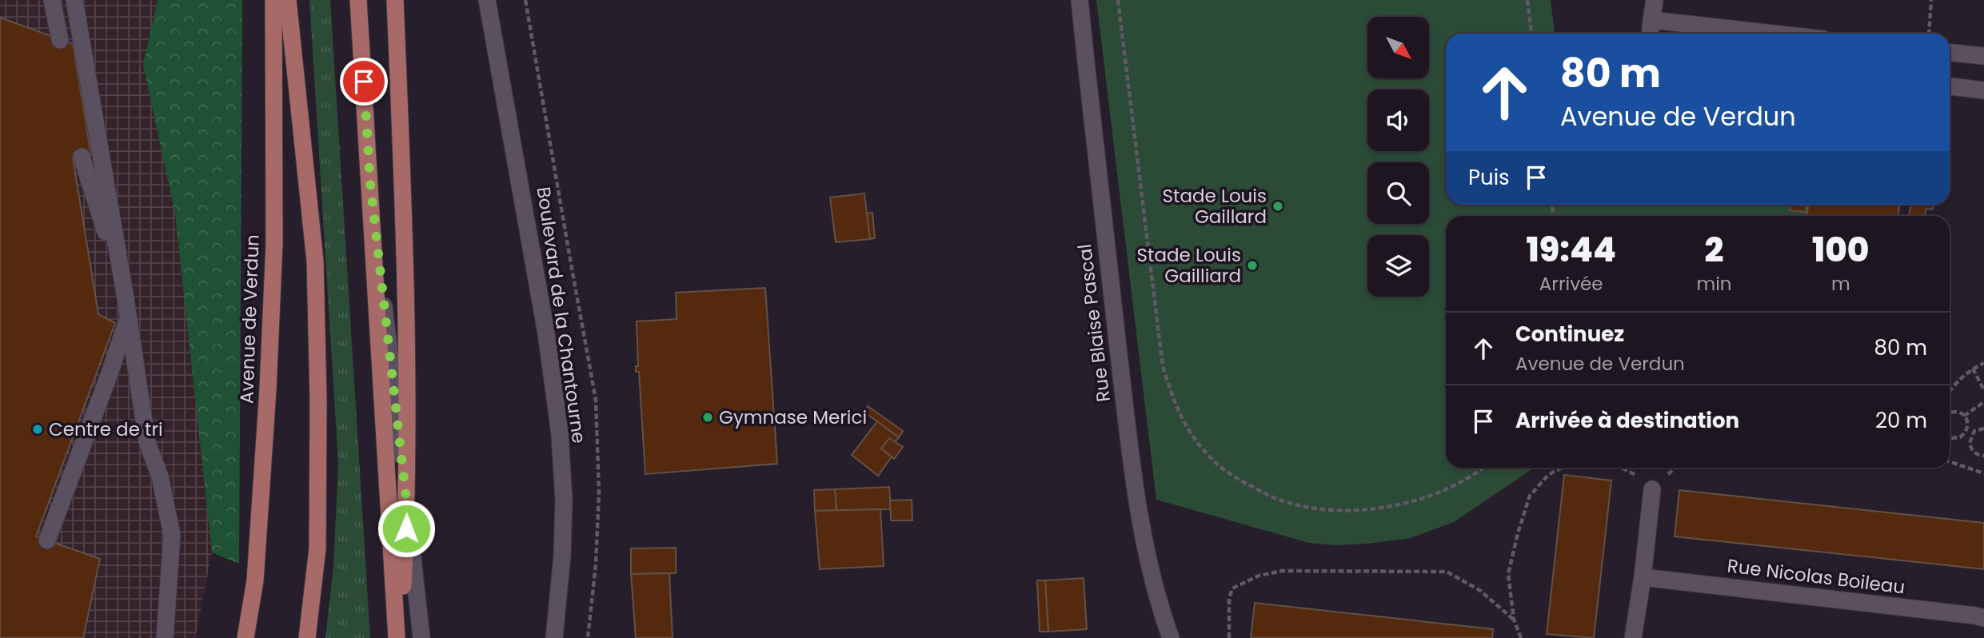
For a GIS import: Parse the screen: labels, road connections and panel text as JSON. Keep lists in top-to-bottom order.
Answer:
{
  "streets": {
    "main road": ["Avenue de Verdun"],
    "street": ["Boulevard de la Chantourne", "Rue Blaise Pascal", "Rue Nicolas Boileau"]
  },
  "places": [
    "Stade Louis Gaillard",
    "Stade Louis Gailliard",
    "Gymnase Merici",
    "Centre de tri"
  ],
  "north": "bottom right",
  "page": {
    "turn": ["80 m", "Avenue de Verdun"],
    "then": "Puis",
    "eta": [
      "19:44",
      "Arrivée",
      "2",
      "min",
      "100",
      "m"
    ],
    "list": [
      {
        "name": "Continuez",
        "note": "Avenue de Verdun",
        "value": "80 m"
      },
      {
        "name": "Arrivée à destination",
        "value": "20 m"
      }
    ]
  }
}
